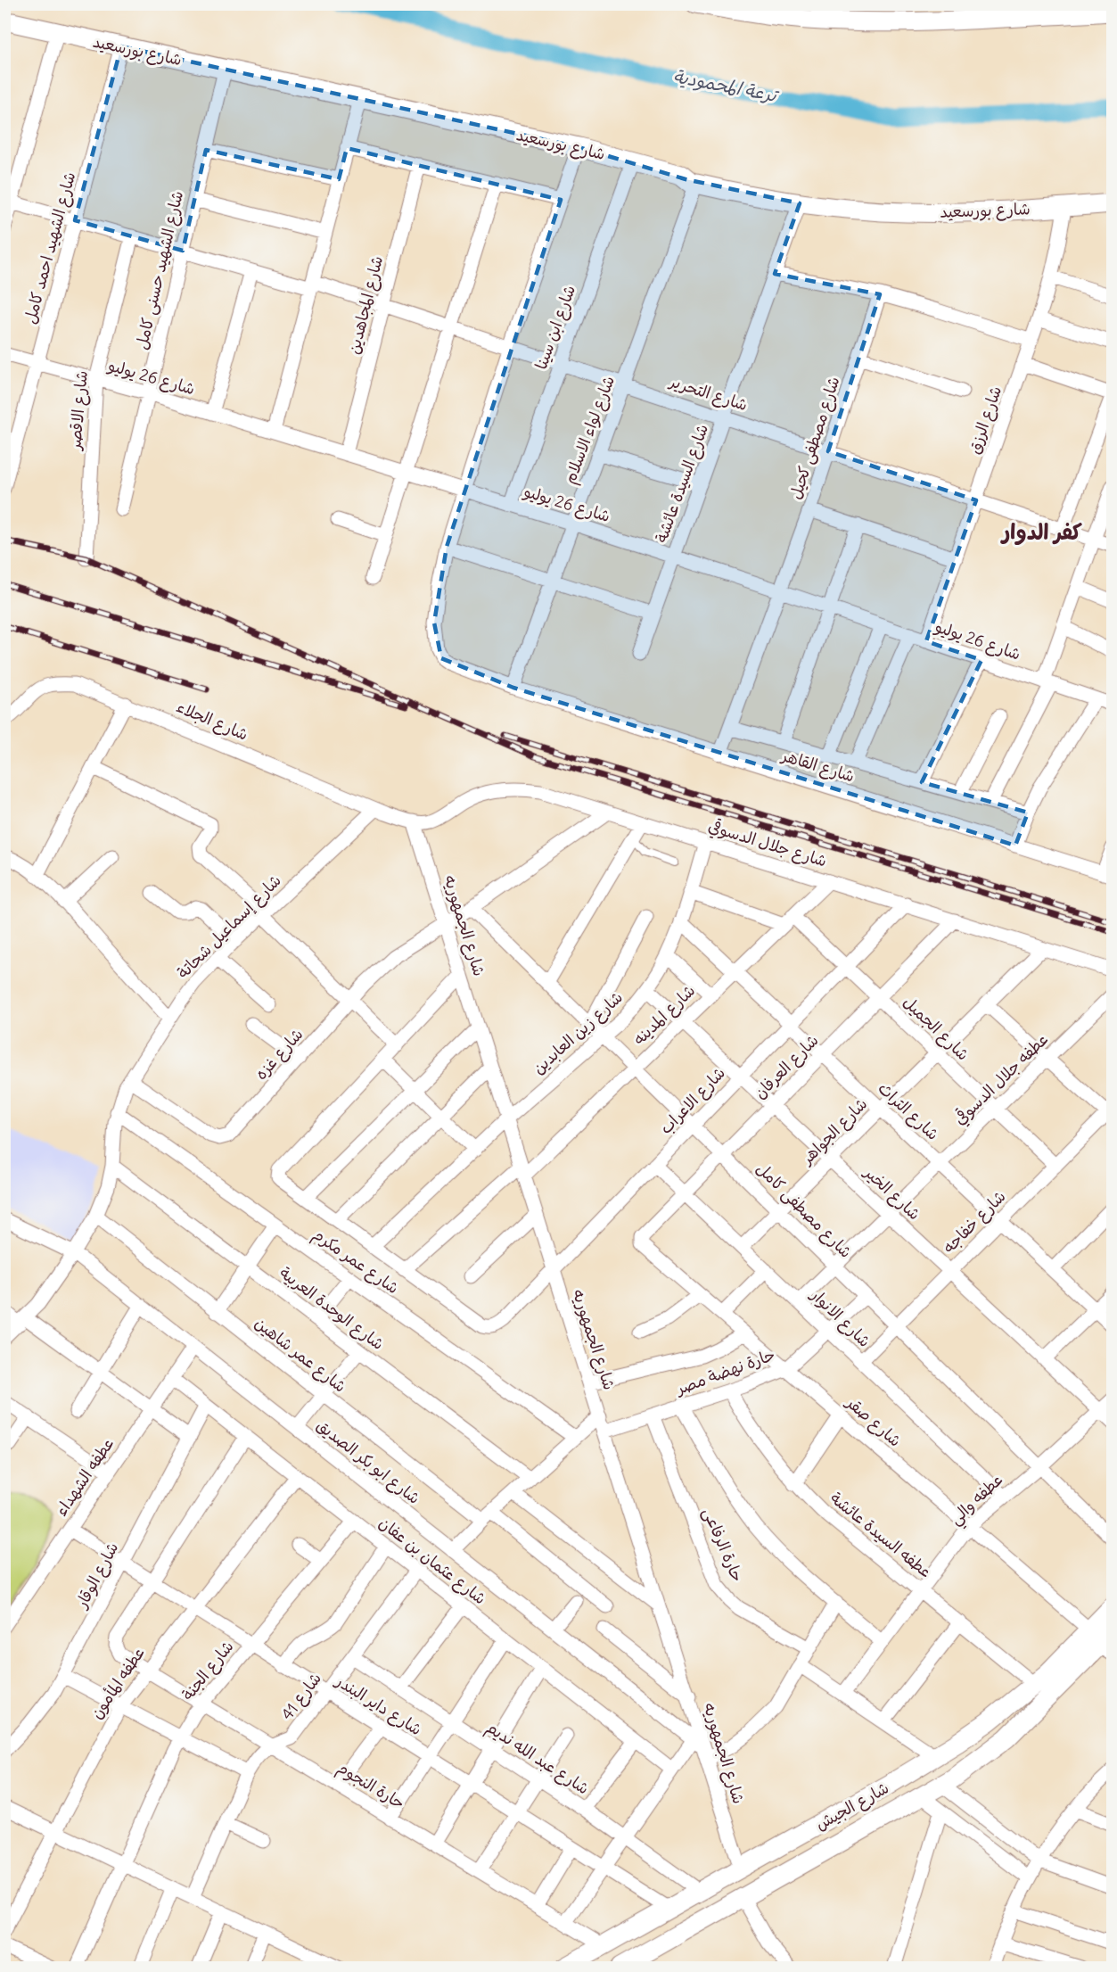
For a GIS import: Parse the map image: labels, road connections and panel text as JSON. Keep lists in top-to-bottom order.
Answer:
{
  "streets": {
    "main road": ["شارع بورسعيد", "شارع الجيش"],
    "street": [
      "شارع الشهيد احمد كامل",
      "شارع الشهيد حسنى كامل",
      "شارع المجاهدين",
      "شارع ابن سينا",
      "شارع 26 يوليو",
      "شارع التحرير",
      "شارع الاقصر",
      "شارع الرزق",
      "شارع لواء الاسلام",
      "شارع مصطفى كحيل",
      "شارع السيدة عائشة",
      "شارع الجلاء",
      "شارع القاهر",
      "شارع جلال الدسوقي",
      "شارع الجمهوريه",
      "شارع إسماعيل شحاتة",
      "شارع المدينه",
      "شارع الجميل",
      "شارع زين العابدين",
      "شارع غزه",
      "شارع العرفان",
      "عطفه جلال الدسوقي",
      "شارع الاعراب",
      "شارع التراث",
      "شارع الجواهر",
      "شارع الخير",
      "شارع مصطفى كامل",
      "شارع خفاجه",
      "شارع عمر مكرم",
      "شارع الوحدة العربية",
      "شارع الانوار",
      "شارع عمر شاهين",
      "حارة نهضة مصر",
      "شارع صقر",
      "شارع ابو بكر الصديق",
      "عطفه الشهداء",
      "عطفه والي",
      "عطفه السيدة عائشة",
      "حارة الرفاعى",
      "شارع عثمان بن عفان",
      "شارع الوقار",
      "شارع الجنة",
      "عطفه المأمون",
      "شارع 41",
      "شارع داير البندر",
      "شارع عبد الله نديم",
      "حارة النجوم"
    ]
  },
  "crossings": [
    ["شارع بورسعيد", "شارع الشهيد احمد كامل"],
    ["شارع بورسعيد", "شارع الشهيد حسنى كامل"],
    ["شارع بورسعيد", "شارع ابن سينا"],
    ["شارع بورسعيد", "شارع الرزق"],
    ["شارع بورسعيد", "شارع لواء الاسلام"],
    ["شارع بورسعيد", "شارع السيدة عائشة"],
    ["شارع بورسعيد", "شارع القاهر"],
    ["شارع الشهيد احمد كامل", "شارع 26 يوليو"],
    ["شارع الشهيد احمد كامل", "شارع التحرير"],
    ["شارع الشهيد حسنى كامل", "شارع 26 يوليو"],
    ["شارع الشهيد حسنى كامل", "شارع التحرير"],
    ["شارع المجاهدين", "شارع 26 يوليو"],
    ["شارع المجاهدين", "شارع التحرير"],
    ["شارع ابن سينا", "شارع 26 يوليو"],
    ["شارع ابن سينا", "شارع التحرير"],
    ["شارع 26 يوليو", "شارع الاقصر"],
    ["شارع 26 يوليو", "شارع الرزق"],
    ["شارع 26 يوليو", "شارع لواء الاسلام"],
    ["شارع 26 يوليو", "شارع مصطفى كحيل"],
    ["شارع 26 يوليو", "شارع السيدة عائشة"],
    ["شارع 26 يوليو", "شارع القاهر"],
    ["شارع التحرير", "شارع الاقصر"],
    ["شارع التحرير", "شارع الرزق"],
    ["شارع التحرير", "شارع لواء الاسلام"],
    ["شارع التحرير", "شارع مصطفى كحيل"],
    ["شارع التحرير", "شارع السيدة عائشة"],
    ["شارع التحرير", "شارع القاهر"],
    ["شارع لواء الاسلام", "شارع القاهر"],
    ["شارع مصطفى كحيل", "شارع القاهر"],
    ["شارع الجلاء", "شارع جلال الدسوقي"],
    ["شارع الجلاء", "شارع الجمهوريه"],
    ["شارع الجلاء", "شارع إسماعيل شحاتة"],
    ["شارع جلال الدسوقي", "شارع الجمهوريه"],
    ["شارع جلال الدسوقي", "شارع المدينه"],
    ["شارع جلال الدسوقي", "شارع زين العابدين"],
    ["شارع جلال الدسوقي", "شارع غزه"],
    ["شارع جلال الدسوقي", "شارع العرفان"],
    ["شارع جلال الدسوقي", "شارع الاعراب"],
    ["شارع جلال الدسوقي", "شارع الجواهر"],
    ["شارع الجمهوريه", "شارع المدينه"],
    ["شارع الجمهوريه", "شارع زين العابدين"],
    ["شارع الجمهوريه", "شارع غزه"],
    ["شارع الجمهوريه", "شارع الاعراب"],
    ["شارع الجمهوريه", "حارة نهضة مصر"],
    ["شارع الجمهوريه", "شارع ابو بكر الصديق"],
    ["شارع الجمهوريه", "شارع الجيش"],
    ["شارع إسماعيل شحاتة", "شارع غزه"],
    ["شارع إسماعيل شحاتة", "شارع عمر مكرم"],
    ["شارع إسماعيل شحاتة", "شارع الوحدة العربية"],
    ["شارع إسماعيل شحاتة", "شارع عمر شاهين"],
    ["شارع إسماعيل شحاتة", "شارع ابو بكر الصديق"],
    ["شارع المدينه", "شارع الجميل"],
    ["شارع المدينه", "شارع الاعراب"],
    ["شارع المدينه", "شارع التراث"],
    ["شارع المدينه", "شارع الخير"],
    ["شارع المدينه", "شارع مصطفى كامل"],
    ["شارع الجميل", "شارع زين العابدين"],
    ["شارع الجميل", "شارع العرفان"],
    ["شارع الجميل", "عطفه جلال الدسوقي"],
    ["شارع الجميل", "شارع الاعراب"],
    ["شارع الجميل", "شارع الجواهر"],
    ["شارع الجميل", "شارع خفاجه"],
    ["شارع زين العابدين", "شارع التراث"],
    ["شارع زين العابدين", "شارع الخير"],
    ["شارع زين العابدين", "شارع مصطفى كامل"],
    ["شارع غزه", "شارع مصطفى كامل"],
    ["شارع العرفان", "شارع التراث"],
    ["شارع العرفان", "شارع الخير"],
    ["شارع العرفان", "شارع مصطفى كامل"],
    ["شارع العرفان", "شارع الانوار"],
    ["شارع العرفان", "شارع صقر"],
    ["عطفه جلال الدسوقي", "شارع التراث"],
    ["عطفه جلال الدسوقي", "شارع الخير"],
    ["عطفه جلال الدسوقي", "شارع مصطفى كامل"],
    ["عطفه جلال الدسوقي", "شارع الانوار"],
    ["شارع الاعراب", "شارع التراث"],
    ["شارع الاعراب", "شارع الخير"],
    ["شارع الاعراب", "شارع مصطفى كامل"],
    ["شارع الاعراب", "شارع الانوار"],
    ["شارع التراث", "شارع الجواهر"],
    ["شارع التراث", "شارع خفاجه"],
    ["شارع الجواهر", "شارع الخير"],
    ["شارع الجواهر", "شارع مصطفى كامل"],
    ["شارع الجواهر", "شارع الانوار"],
    ["شارع الخير", "شارع خفاجه"],
    ["شارع الخير", "عطفه والي"],
    ["شارع مصطفى كامل", "شارع خفاجه"],
    ["شارع مصطفى كامل", "حارة نهضة مصر"],
    ["شارع مصطفى كامل", "عطفه والي"],
    ["شارع خفاجه", "شارع الانوار"],
    ["شارع الانوار", "حارة نهضة مصر"],
    ["شارع الانوار", "عطفه والي"],
    ["حارة نهضة مصر", "شارع صقر"],
    ["حارة نهضة مصر", "عطفه السيدة عائشة"],
    ["حارة نهضة مصر", "حارة الرفاعى"],
    ["شارع صقر", "عطفه والي"],
    ["شارع صقر", "شارع الجيش"],
    ["شارع ابو بكر الصديق", "عطفه الشهداء"],
    ["عطفه الشهداء", "شارع عثمان بن عفان"],
    ["عطفه الشهداء", "شارع داير البندر"],
    ["عطفه والي", "عطفه السيدة عائشة"],
    ["عطفه السيدة عائشة", "شارع الجيش"],
    ["شارع عثمان بن عفان", "شارع الوقار"],
    ["شارع عثمان بن عفان", "شارع الجنة"],
    ["شارع عثمان بن عفان", "عطفه المأمون"],
    ["شارع عثمان بن عفان", "شارع 41"],
    ["شارع الوقار", "شارع داير البندر"],
    ["شارع الجنة", "شارع داير البندر"],
    ["شارع الجنة", "حارة النجوم"],
    ["عطفه المأمون", "شارع داير البندر"],
    ["عطفه المأمون", "حارة النجوم"],
    ["شارع 41", "شارع داير البندر"],
    ["شارع 41", "شارع عبد الله نديم"],
    ["شارع 41", "حارة النجوم"],
    ["شارع داير البندر", "حارة النجوم"],
    ["شارع داير البندر", "شارع الجيش"],
    ["شارع عبد الله نديم", "شارع الجيش"],
    ["حارة النجوم", "شارع الجيش"]
  ],
  "districts": ["كفر الدوار"],
  "water": ["ترعة المحمودية"]
}
